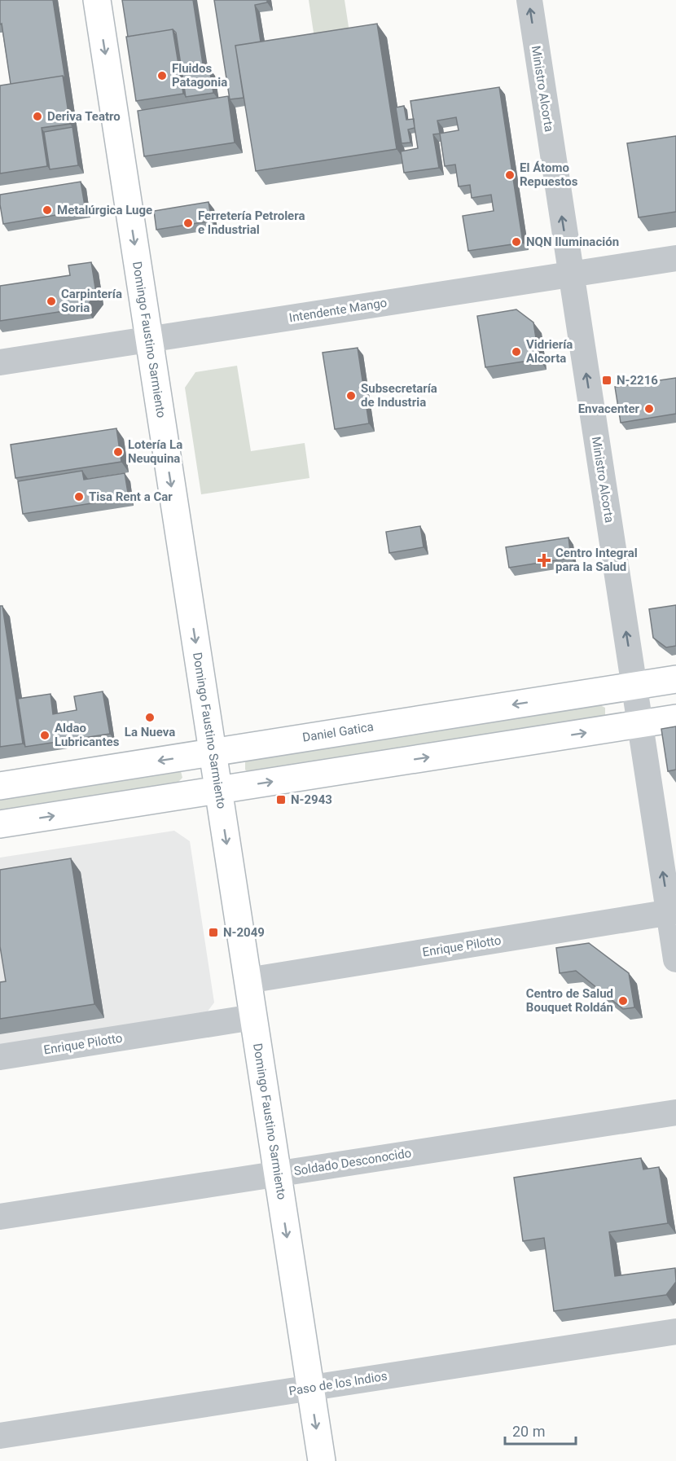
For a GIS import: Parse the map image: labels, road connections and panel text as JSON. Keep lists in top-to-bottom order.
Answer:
{
  "streets": {
    "main road": ["Domingo Faustino Sarmiento", "Daniel Gatica"],
    "street": [
      "Ministro Alcorta",
      "Intendente Mango",
      "Enrique Pilotto",
      "Soldado Desconocido",
      "Paso de los Indios"
    ]
  },
  "crossings": [
    ["Ministro Alcorta", "Intendente Mango"],
    ["Ministro Alcorta", "Daniel Gatica"],
    ["Ministro Alcorta", "Enrique Pilotto"],
    ["Intendente Mango", "Domingo Faustino Sarmiento"],
    ["Domingo Faustino Sarmiento", "Daniel Gatica"],
    ["Domingo Faustino Sarmiento", "Enrique Pilotto"],
    ["Domingo Faustino Sarmiento", "Soldado Desconocido"],
    ["Domingo Faustino Sarmiento", "Paso de los Indios"]
  ],
  "one_way": ["Ministro Alcorta", "Domingo Faustino Sarmiento"],
  "places": {
    "other": [
      "Fluidos Patagonia",
      "Deriva Teatro",
      "El Átomo Repuestos",
      "Metalúrgica Luge",
      "Ferretería Petrolera e Industrial",
      "NQN Iluminación",
      "Carpintería Soria",
      "Vidriería Alcorta",
      "Subsecretaría de Industria",
      "Envacenter",
      "Lotería La Neuquina",
      "Tisa Rent a Car",
      "La Nueva",
      "Aldao Lubricantes",
      "Centro de Salud Bouquet Roldán"
    ],
    "transit": ["N-2216", "N-2943", "N-2049"],
    "health": ["Centro Integral para la Salud"]
  },
  "scale_bar": "20 m"
}
